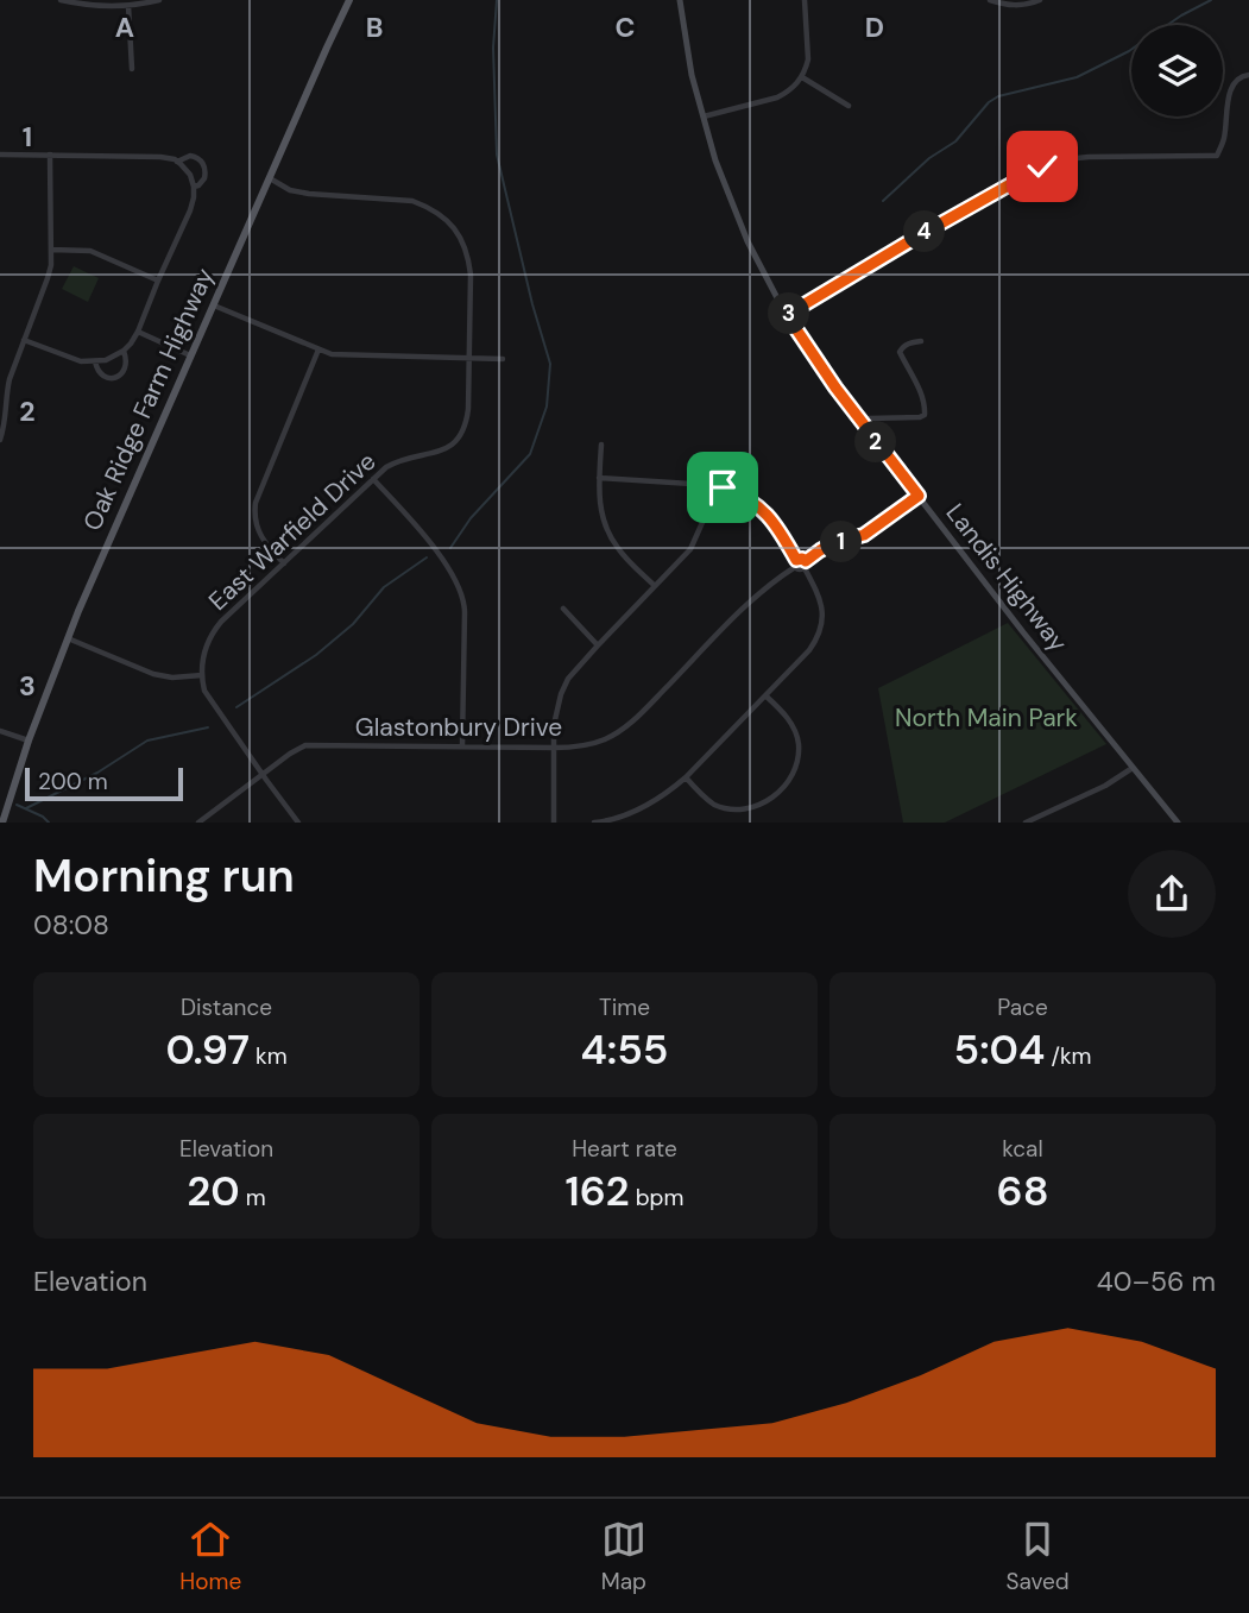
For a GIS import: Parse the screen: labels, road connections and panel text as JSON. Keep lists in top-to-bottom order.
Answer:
{
  "streets": {
    "main road": ["Oak Ridge Farm Highway", "Landis Highway"],
    "street": ["East Warfield Drive", "Glastonbury Drive"]
  },
  "crossings": [
    ["Oak Ridge Farm Highway", "East Warfield Drive"]
  ],
  "parks": ["North Main Park"],
  "scale_bar": "200 m",
  "page": {
    "pins": [
      "4",
      "3",
      "2",
      "1"
    ],
    "scale": "200 m",
    "heading": ["Morning run", "08:08"],
    "stats": [
      ["Distance", "0.97 km"],
      ["Time", "4:55"],
      ["Pace", "5:04 /km"],
      ["Elevation", "20 m"],
      ["Heart rate", "162 bpm"],
      ["kcal", "68"]
    ],
    "chart": ["Elevation", "40–56 m"],
    "tabs": ["Home", "Map", "Saved"]
  },
  "grid": {
    "columns": [
      "A",
      "B",
      "C",
      "D"
    ],
    "rows": ["1", "2", "3"]
  }
}
